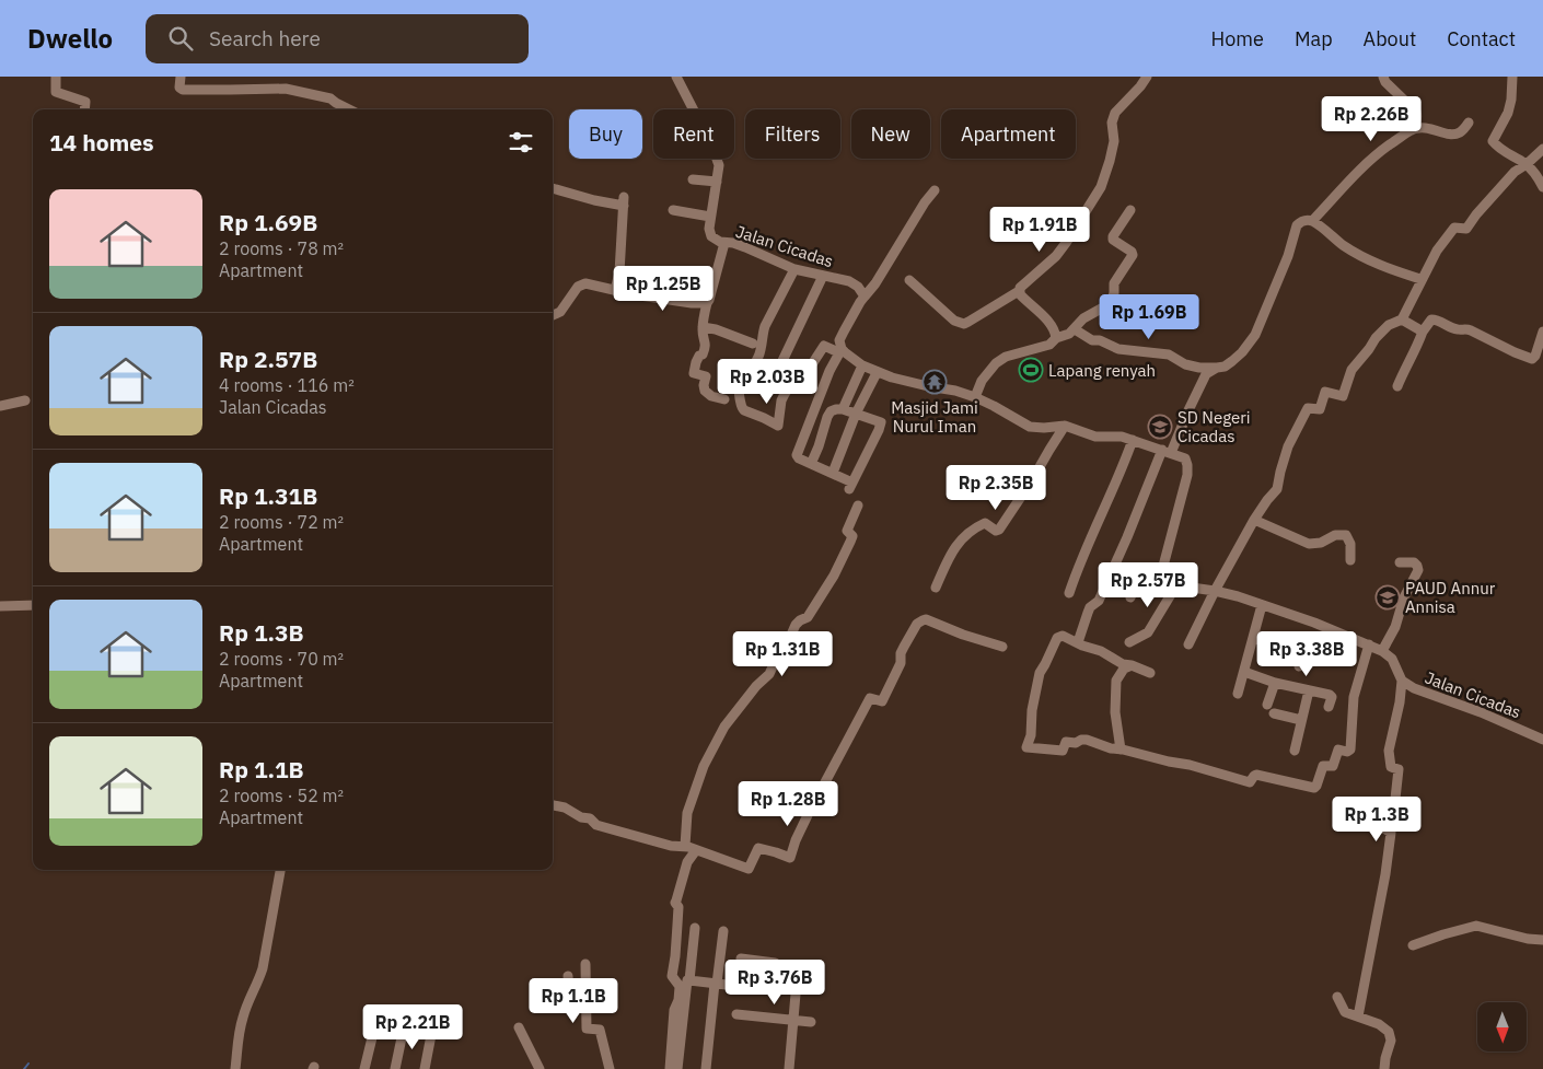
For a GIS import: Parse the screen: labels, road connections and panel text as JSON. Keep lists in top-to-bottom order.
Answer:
{
  "streets": {
    "street": ["Jalan Cicadas"]
  },
  "places": {
    "sports": ["Lapang renyah"],
    "temple": ["Masjid Jami Nurul Iman"],
    "school or university": ["SD Negeri Cicadas", "PAUD Annur Annisa"]
  },
  "north": "bottom",
  "page": {
    "header": "Dwello",
    "search": "Search here",
    "nav": [
      "Home",
      "Map",
      "About",
      "Contact"
    ],
    "price": [
      "Rp 2.26B",
      "Rp 1.91B",
      "Rp 1.25B",
      "Rp 1.69B",
      "Rp 2.03B",
      "Rp 2.35B",
      "Rp 2.57B",
      "Rp 1.31B",
      "Rp 3.38B",
      "Rp 1.28B",
      "Rp 1.3B",
      "Rp 3.76B",
      "Rp 1.1B",
      "Rp 2.21B"
    ],
    "chip": [
      "Buy",
      "Rent",
      "Filters",
      "New",
      "Apartment"
    ],
    "heading": "14 homes",
    "list": [
      {
        "name": "Rp 1.69B",
        "note": "2 rooms · 78 m² · Apartment"
      },
      {
        "name": "Rp 2.57B",
        "note": "4 rooms · 116 m² · Jalan Cicadas"
      },
      {
        "name": "Rp 1.31B",
        "note": "2 rooms · 72 m² · Apartment"
      },
      {
        "name": "Rp 1.3B",
        "note": "2 rooms · 70 m² · Apartment"
      },
      {
        "name": "Rp 1.1B",
        "note": "2 rooms · 52 m² · Apartment"
      }
    ]
  }
}
